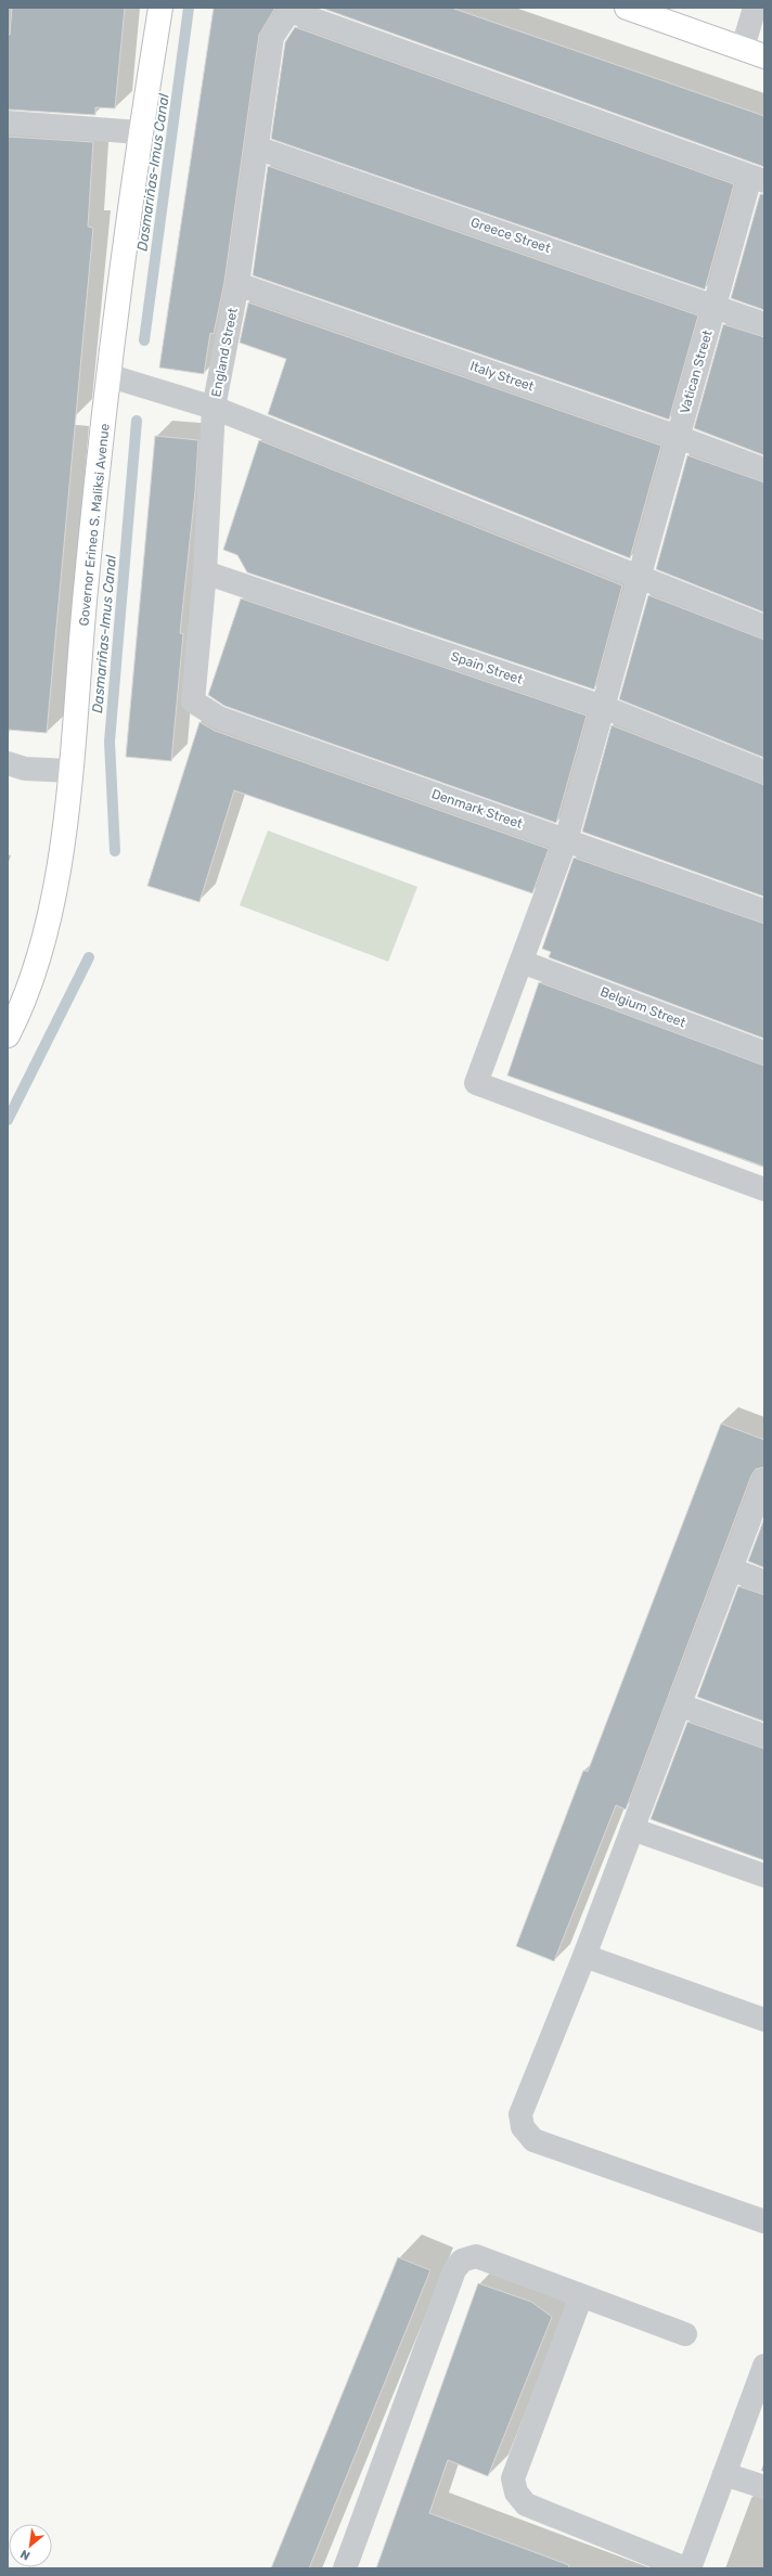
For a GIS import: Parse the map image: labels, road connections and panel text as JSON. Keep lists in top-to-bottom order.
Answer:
{
  "streets": {
    "main road": ["Governor Erineo S. Maliksi Avenue"],
    "street": [
      "Greece Street",
      "England Street",
      "Vatican Street",
      "Italy Street",
      "Spain Street",
      "Denmark Street",
      "Belgium Street"
    ]
  },
  "crossings": [
    ["Greece Street", "England Street"],
    ["Greece Street", "Vatican Street"],
    ["England Street", "Vatican Street"],
    ["England Street", "Italy Street"],
    ["England Street", "Spain Street"],
    ["England Street", "Denmark Street"],
    ["Vatican Street", "Italy Street"],
    ["Vatican Street", "Spain Street"],
    ["Vatican Street", "Denmark Street"],
    ["Vatican Street", "Belgium Street"]
  ],
  "water": ["Dasmariñas-Imus Canal"],
  "north": "bottom left"
}
